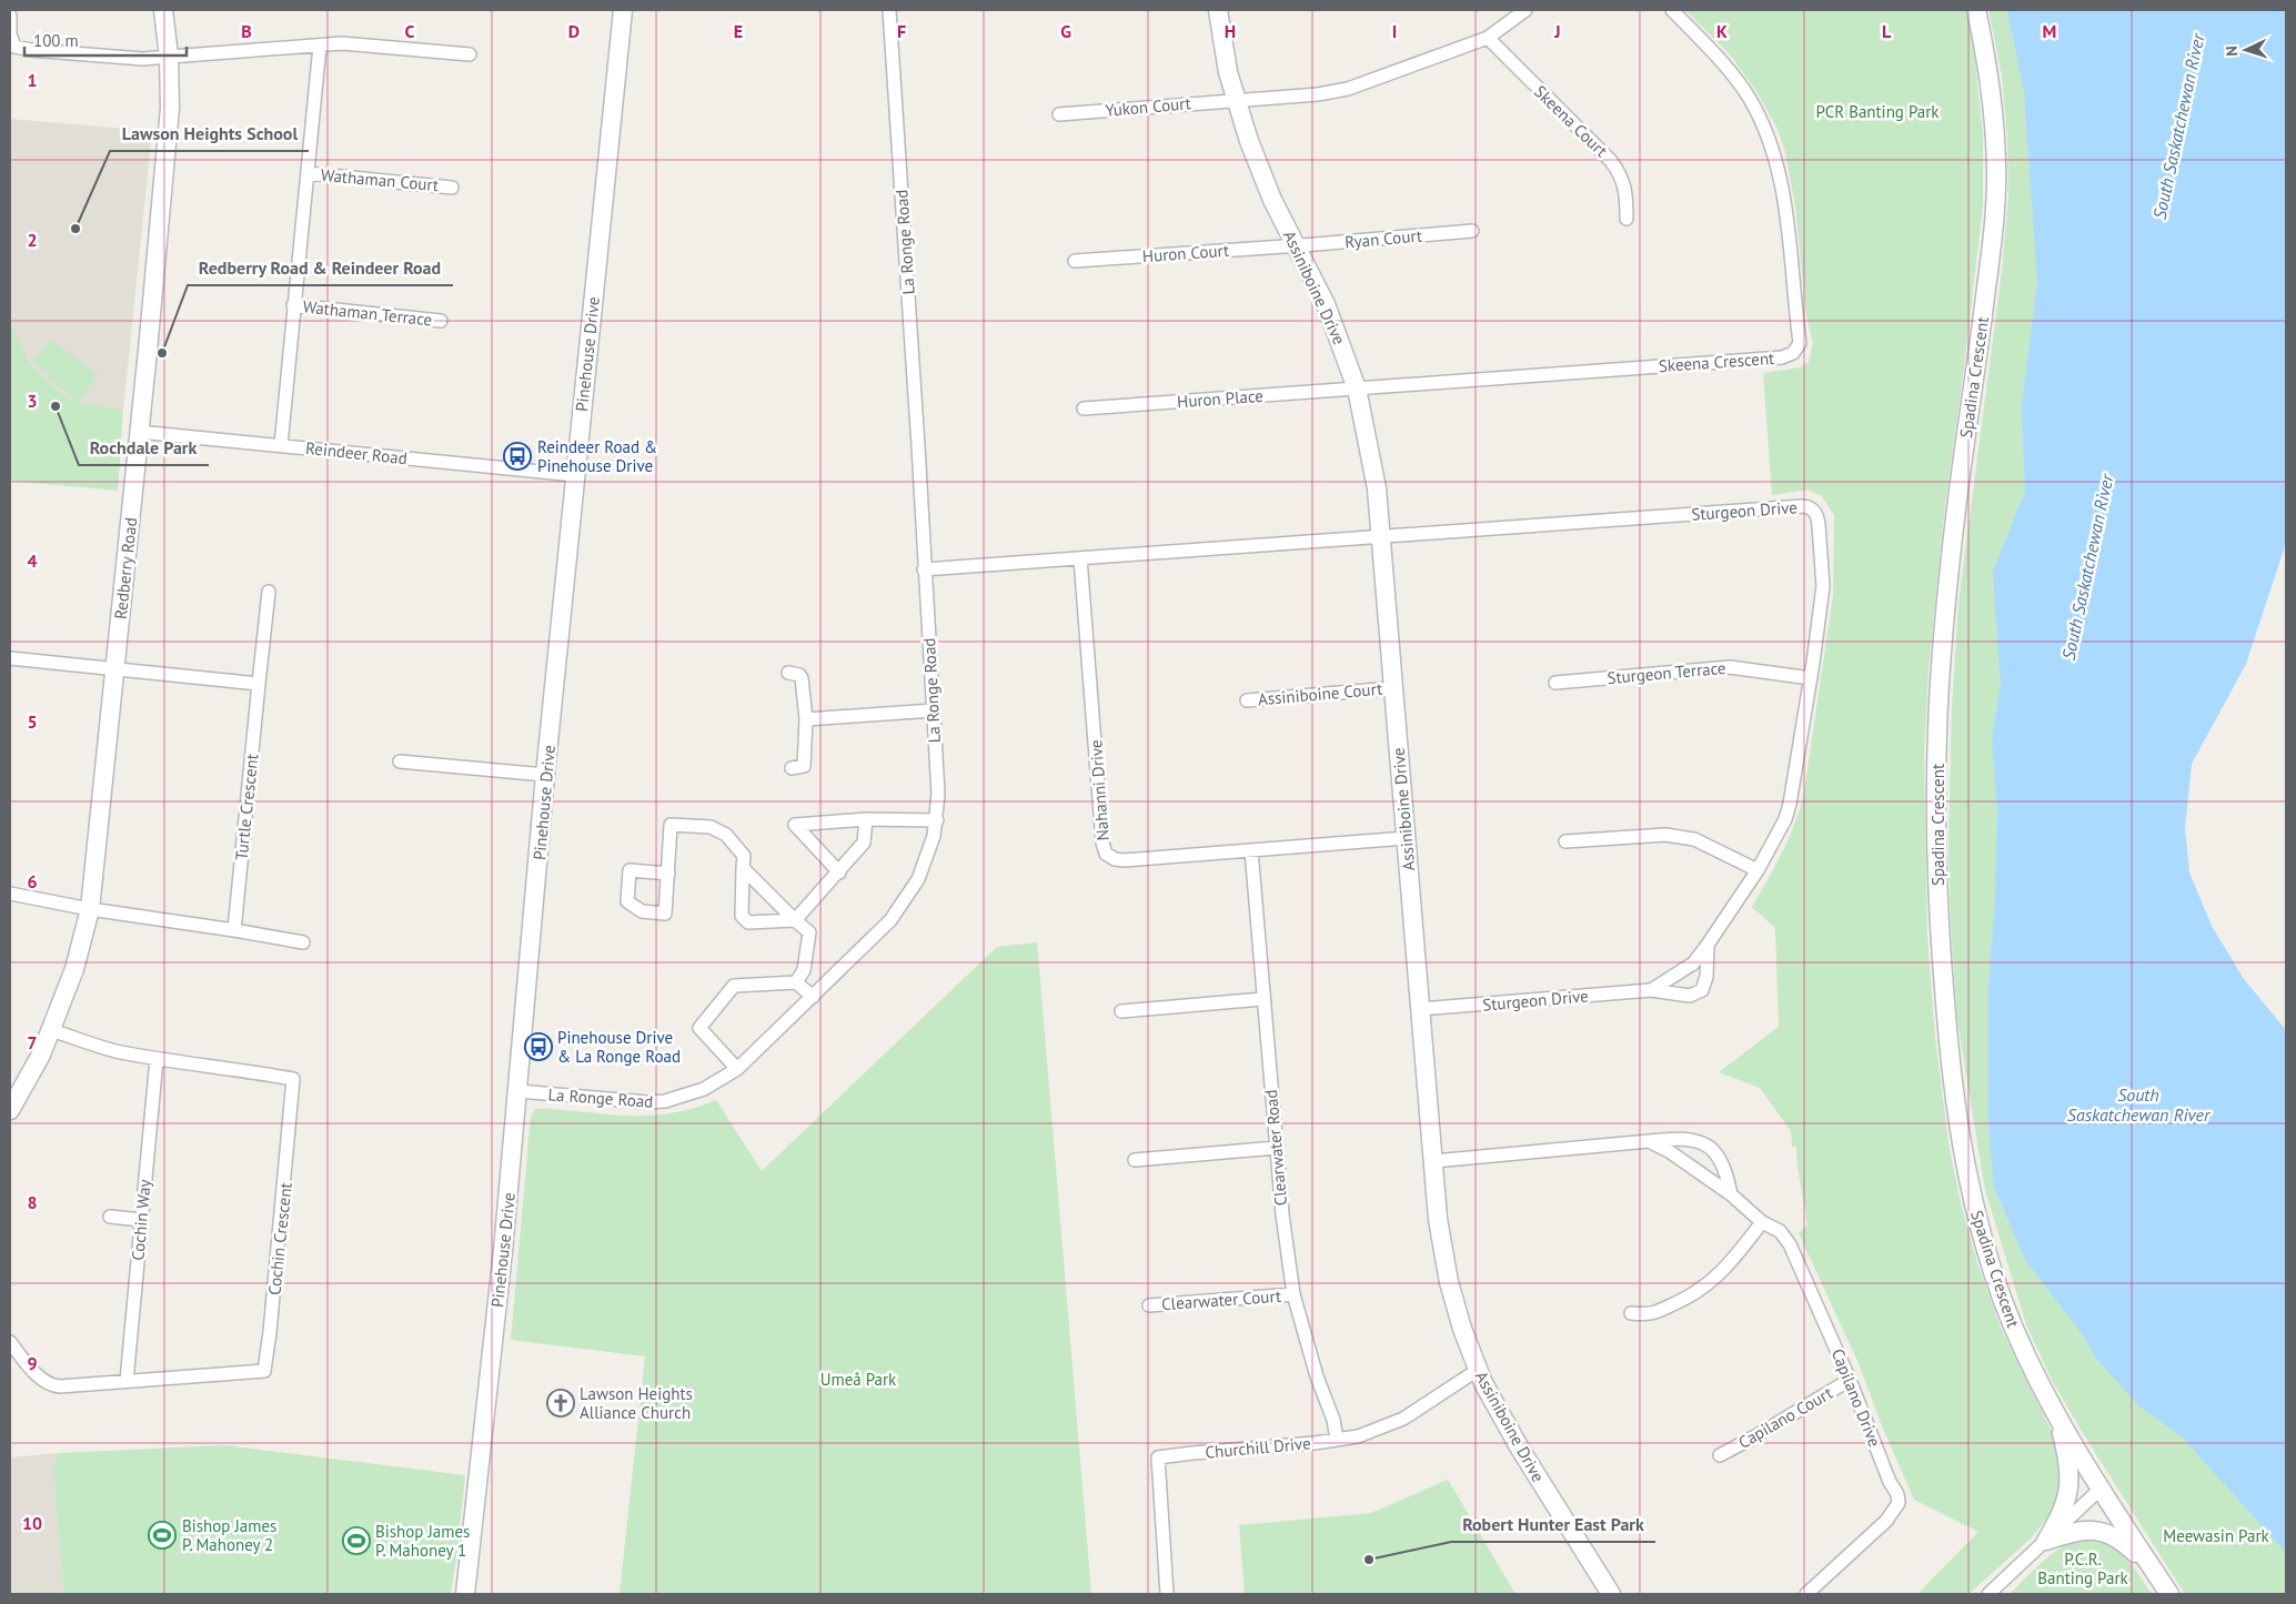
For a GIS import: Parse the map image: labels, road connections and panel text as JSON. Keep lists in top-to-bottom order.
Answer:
{
  "streets": {
    "street": [
      "Yukon Court",
      "Skeena Court",
      "Wathaman Court",
      "Ryan Court",
      "La Ronge Road",
      "Huron Court",
      "Assiniboine Drive",
      "Wathaman Terrace",
      "Pinehouse Drive",
      "Skeena Crescent",
      "Spadina Crescent",
      "Huron Place",
      "Reindeer Road",
      "Sturgeon Drive",
      "Redberry Road",
      "Sturgeon Terrace",
      "Assiniboine Court",
      "Nahanni Drive",
      "Turtle Crescent",
      "Clearwater Road",
      "Cochin Way",
      "Cochin Crescent",
      "Clearwater Court",
      "Capilano Drive",
      "Capilano Court",
      "Churchill Drive"
    ]
  },
  "crossings": [
    ["Yukon Court", "Assiniboine Drive"],
    ["Ryan Court", "Huron Court"],
    ["Ryan Court", "Assiniboine Drive"],
    ["La Ronge Road", "Pinehouse Drive"],
    ["Huron Court", "Assiniboine Drive"],
    ["Assiniboine Drive", "Skeena Crescent"],
    ["Assiniboine Drive", "Huron Place"],
    ["Assiniboine Drive", "Sturgeon Drive"],
    ["Assiniboine Drive", "Assiniboine Court"],
    ["Assiniboine Drive", "Nahanni Drive"],
    ["Assiniboine Drive", "Churchill Drive"],
    ["Pinehouse Drive", "Reindeer Road"],
    ["Skeena Crescent", "Huron Place"],
    ["Reindeer Road", "Redberry Road"],
    ["Sturgeon Drive", "Sturgeon Terrace"],
    ["Redberry Road", "Cochin Crescent"],
    ["Nahanni Drive", "Clearwater Road"],
    ["Clearwater Road", "Clearwater Court"],
    ["Clearwater Road", "Churchill Drive"],
    ["Cochin Way", "Cochin Crescent"],
    ["Capilano Drive", "Capilano Court"]
  ],
  "water": ["South Saskatchewan River"],
  "parks": [
    "PCR Banting Park",
    "Umeå Park",
    "Meewasin Park",
    "P.C.R. Banting Park"
  ],
  "places": {
    "other": [
      "Lawson Heights School",
      "Redberry Road & Reindeer Road",
      "Rochdale Park",
      "Robert Hunter East Park"
    ],
    "bus stop": ["Reindeer Road & Pinehouse Drive", "Pinehouse Drive & La Ronge Road"],
    "church": ["Lawson Heights Alliance Church"],
    "sports": ["Bishop James P. Mahoney 2", "Bishop James P. Mahoney 1"]
  },
  "scale_bar": "100 m",
  "north": "left",
  "grid": {
    "columns": [
      "B",
      "C",
      "D",
      "E",
      "F",
      "G",
      "H",
      "I",
      "J",
      "K",
      "L",
      "M"
    ],
    "rows": [
      "1",
      "2",
      "3",
      "4",
      "5",
      "6",
      "7",
      "8",
      "9",
      "10"
    ]
  }
}
